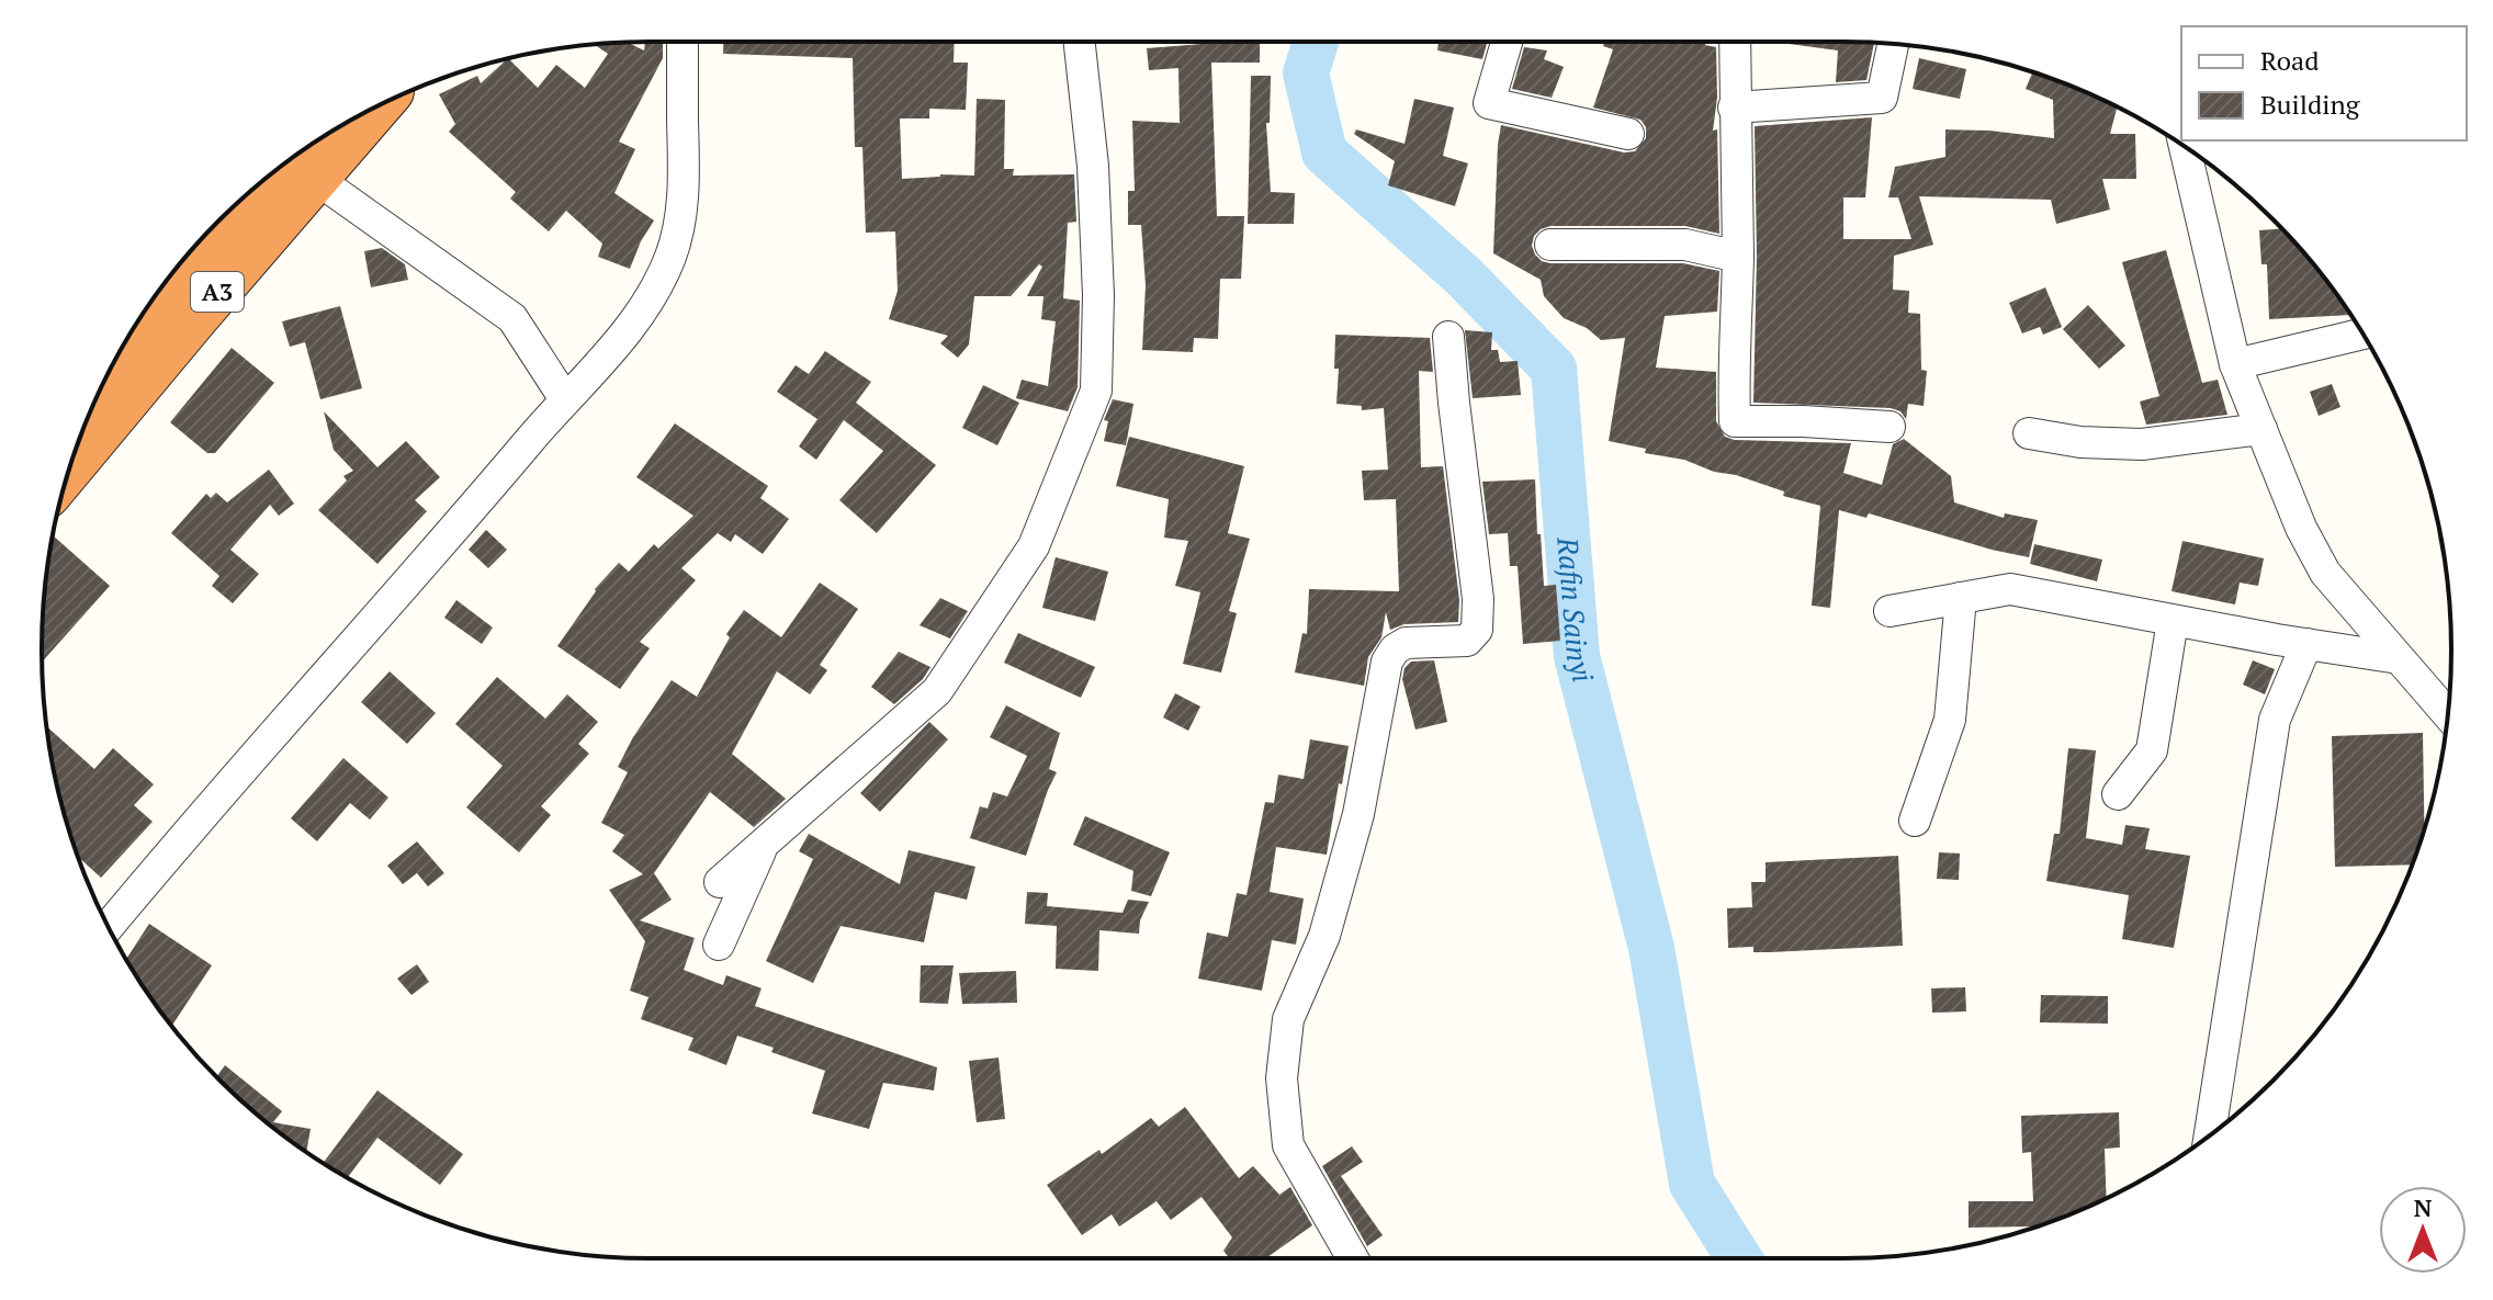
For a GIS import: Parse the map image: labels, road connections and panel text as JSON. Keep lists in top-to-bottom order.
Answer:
{
  "streets": {
    "highway": ["A3"]
  },
  "water": ["Rafin Sainyi"],
  "legend": ["Road", "Building"],
  "north": "top"
}
